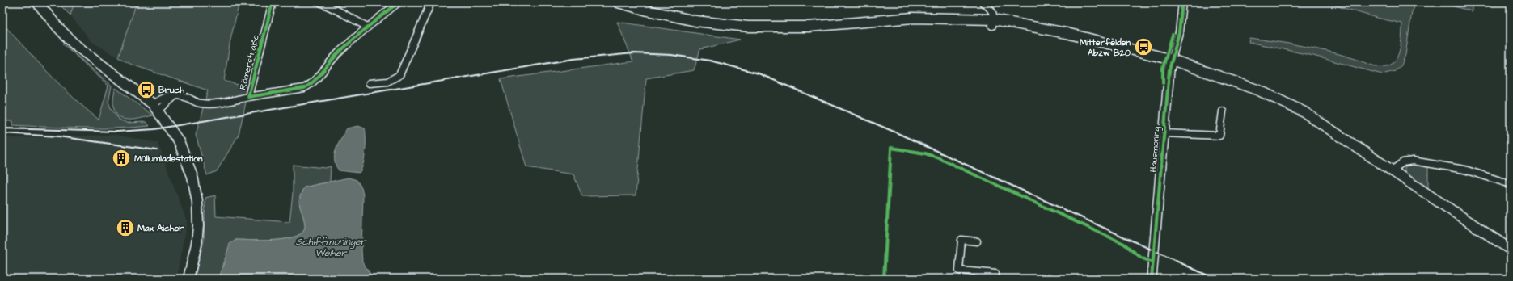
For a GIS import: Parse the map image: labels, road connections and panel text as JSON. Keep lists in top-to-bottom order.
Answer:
{
  "streets": {
    "street": ["Römerstraße", "Hausmoning"]
  },
  "water": ["Schiffmoninger Weiher"],
  "places": {
    "bus stop": ["Mitterfelden Abzw B20", "Bruch"],
    "building": ["Müllumladestation", "Max Aicher"]
  }
}
